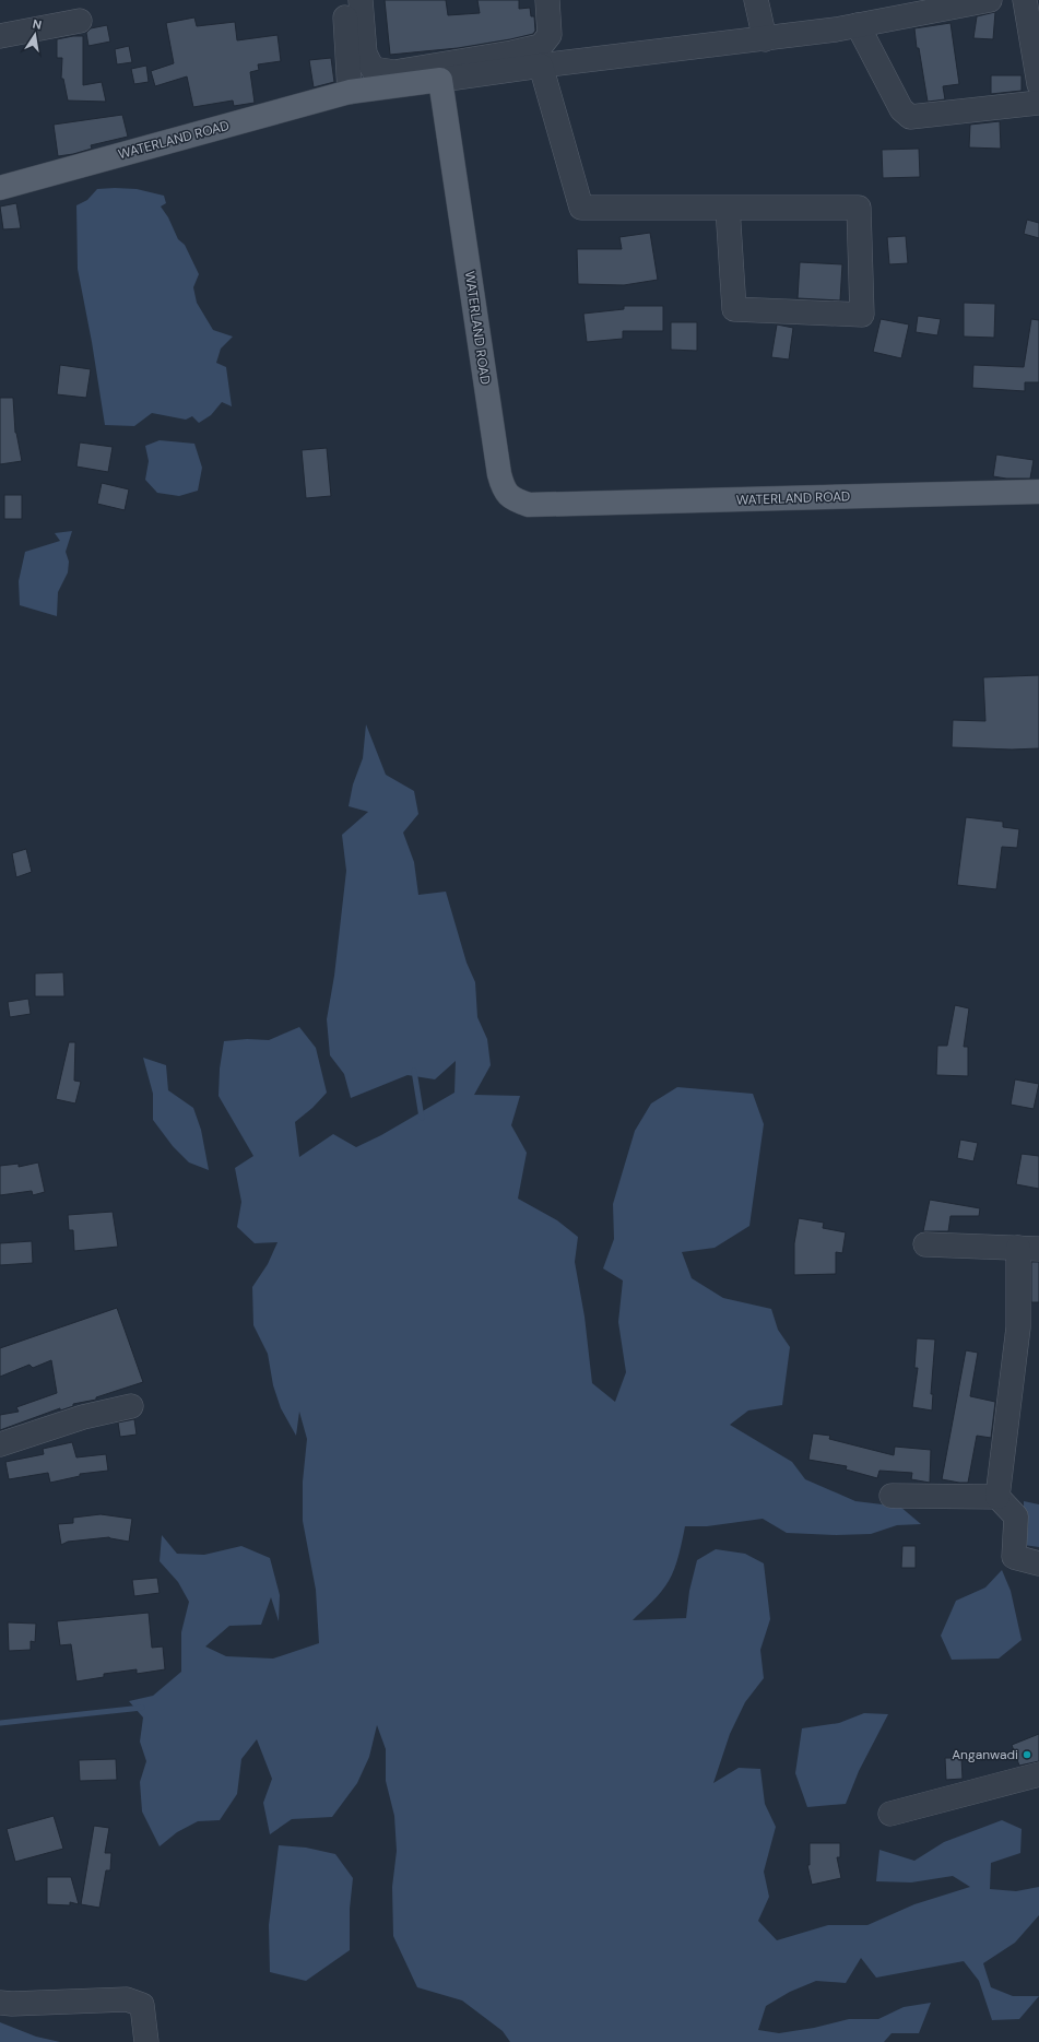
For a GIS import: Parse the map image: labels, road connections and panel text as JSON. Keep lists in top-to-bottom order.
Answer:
{
  "streets": {
    "main road": ["WATERLAND ROAD"]
  },
  "places": ["Anganwadi"],
  "north": "top"
}
